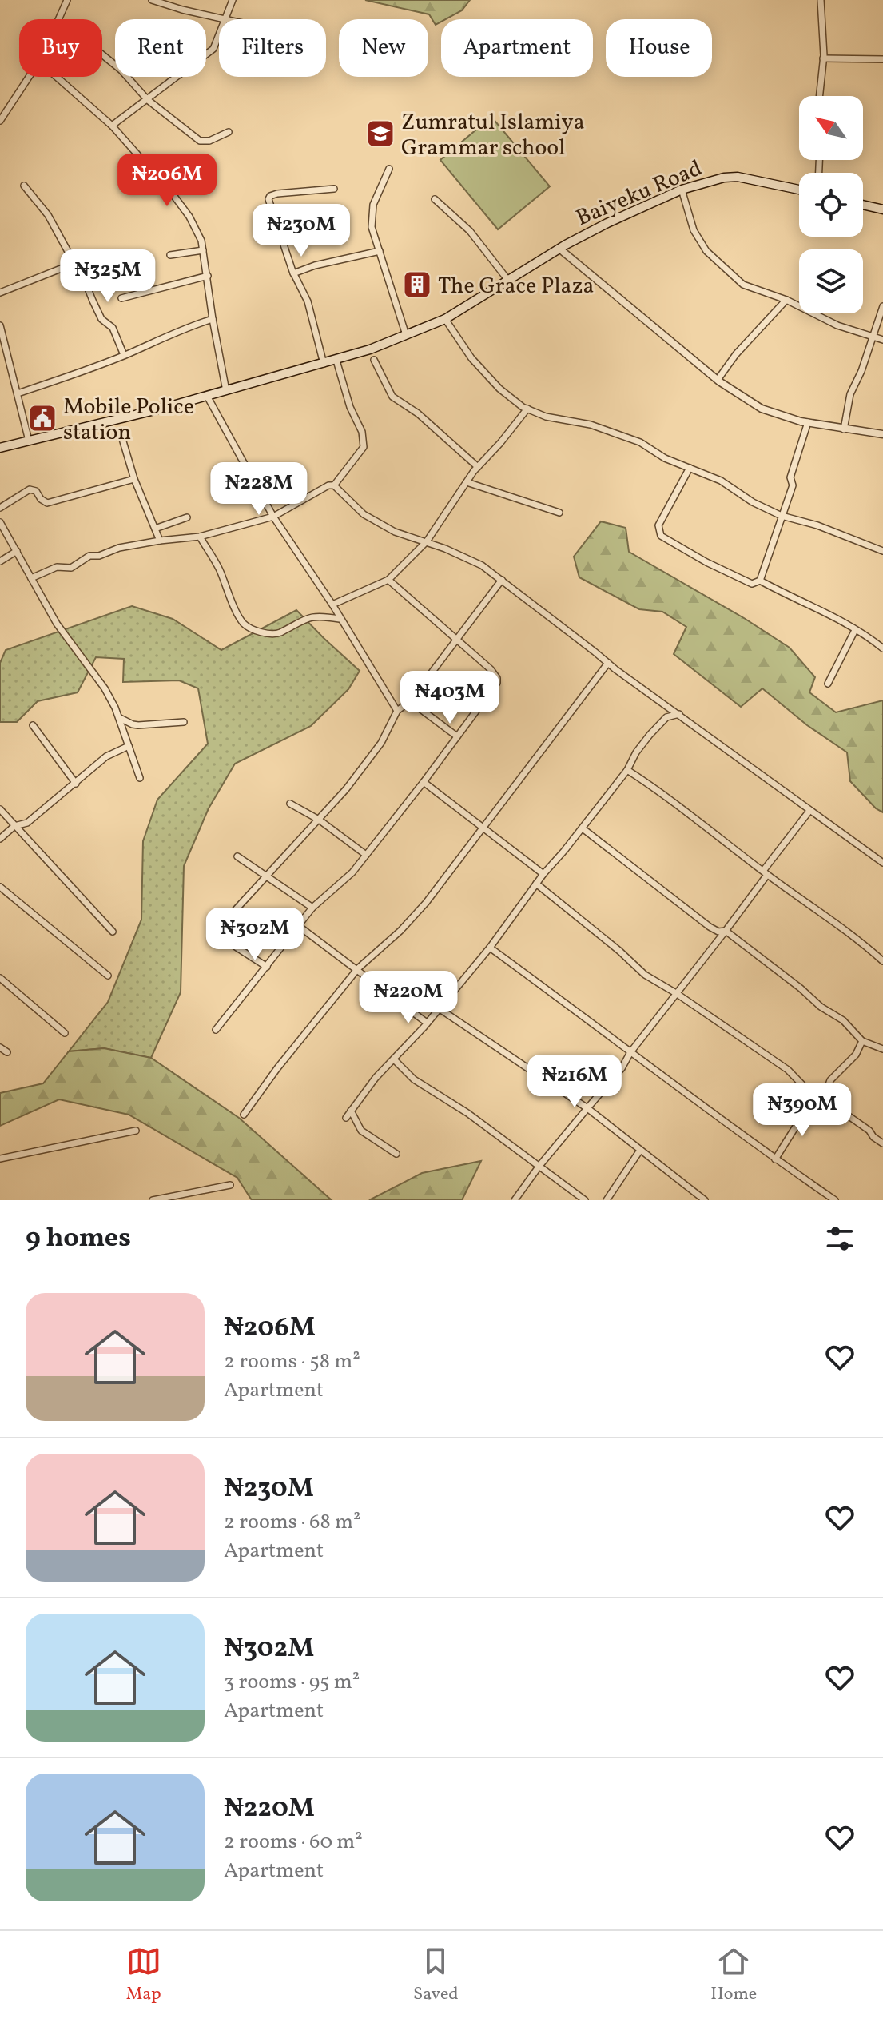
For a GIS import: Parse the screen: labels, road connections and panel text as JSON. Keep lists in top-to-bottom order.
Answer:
{
  "streets": {
    "main road": ["Baiyeku Road"]
  },
  "places": {
    "school or university": ["Zumratul Islamiya Grammar school"],
    "building": ["The Grace Plaza"],
    "public building": ["Mobile Police station"]
  },
  "north": "top left",
  "page": {
    "chip": [
      "Buy",
      "Rent",
      "Filters",
      "New",
      "Apartment",
      "House"
    ],
    "price": [
      "₦206M",
      "₦230M",
      "₦325M",
      "₦228M",
      "₦403M",
      "₦302M",
      "₦220M",
      "₦216M",
      "₦390M"
    ],
    "heading": "9 homes",
    "list": [
      {
        "name": "₦206M",
        "note": "2 rooms · 58 m² · Apartment"
      },
      {
        "name": "₦230M",
        "note": "2 rooms · 68 m² · Apartment"
      },
      {
        "name": "₦302M",
        "note": "3 rooms · 95 m² · Apartment"
      },
      {
        "name": "₦220M",
        "note": "2 rooms · 60 m² · Apartment"
      }
    ],
    "tabs": ["Map", "Saved", "Home"]
  }
}
